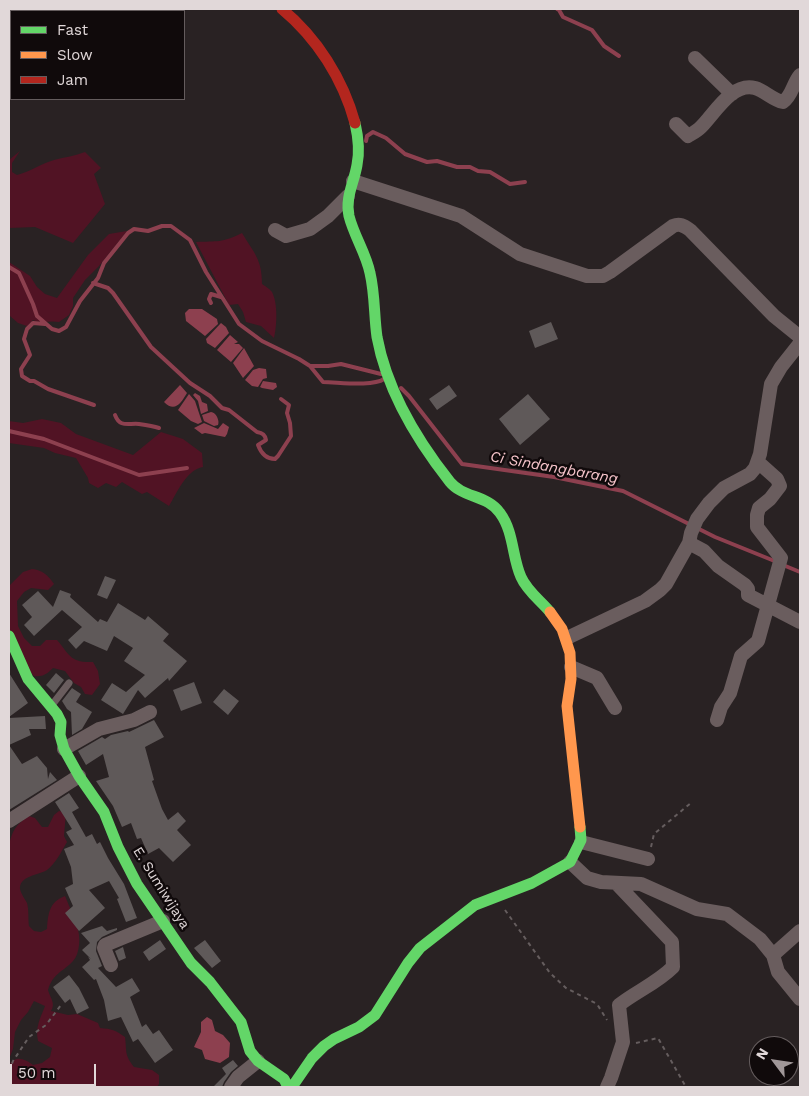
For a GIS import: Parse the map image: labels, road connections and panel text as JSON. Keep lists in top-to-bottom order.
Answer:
{
  "streets": {
    "street": ["E. Sumiwijaya"]
  },
  "water": ["Ci Sindangbarang"],
  "legend": ["Fast", "Slow", "Jam"],
  "scale_bar": "50 m",
  "north": "top left"
}
